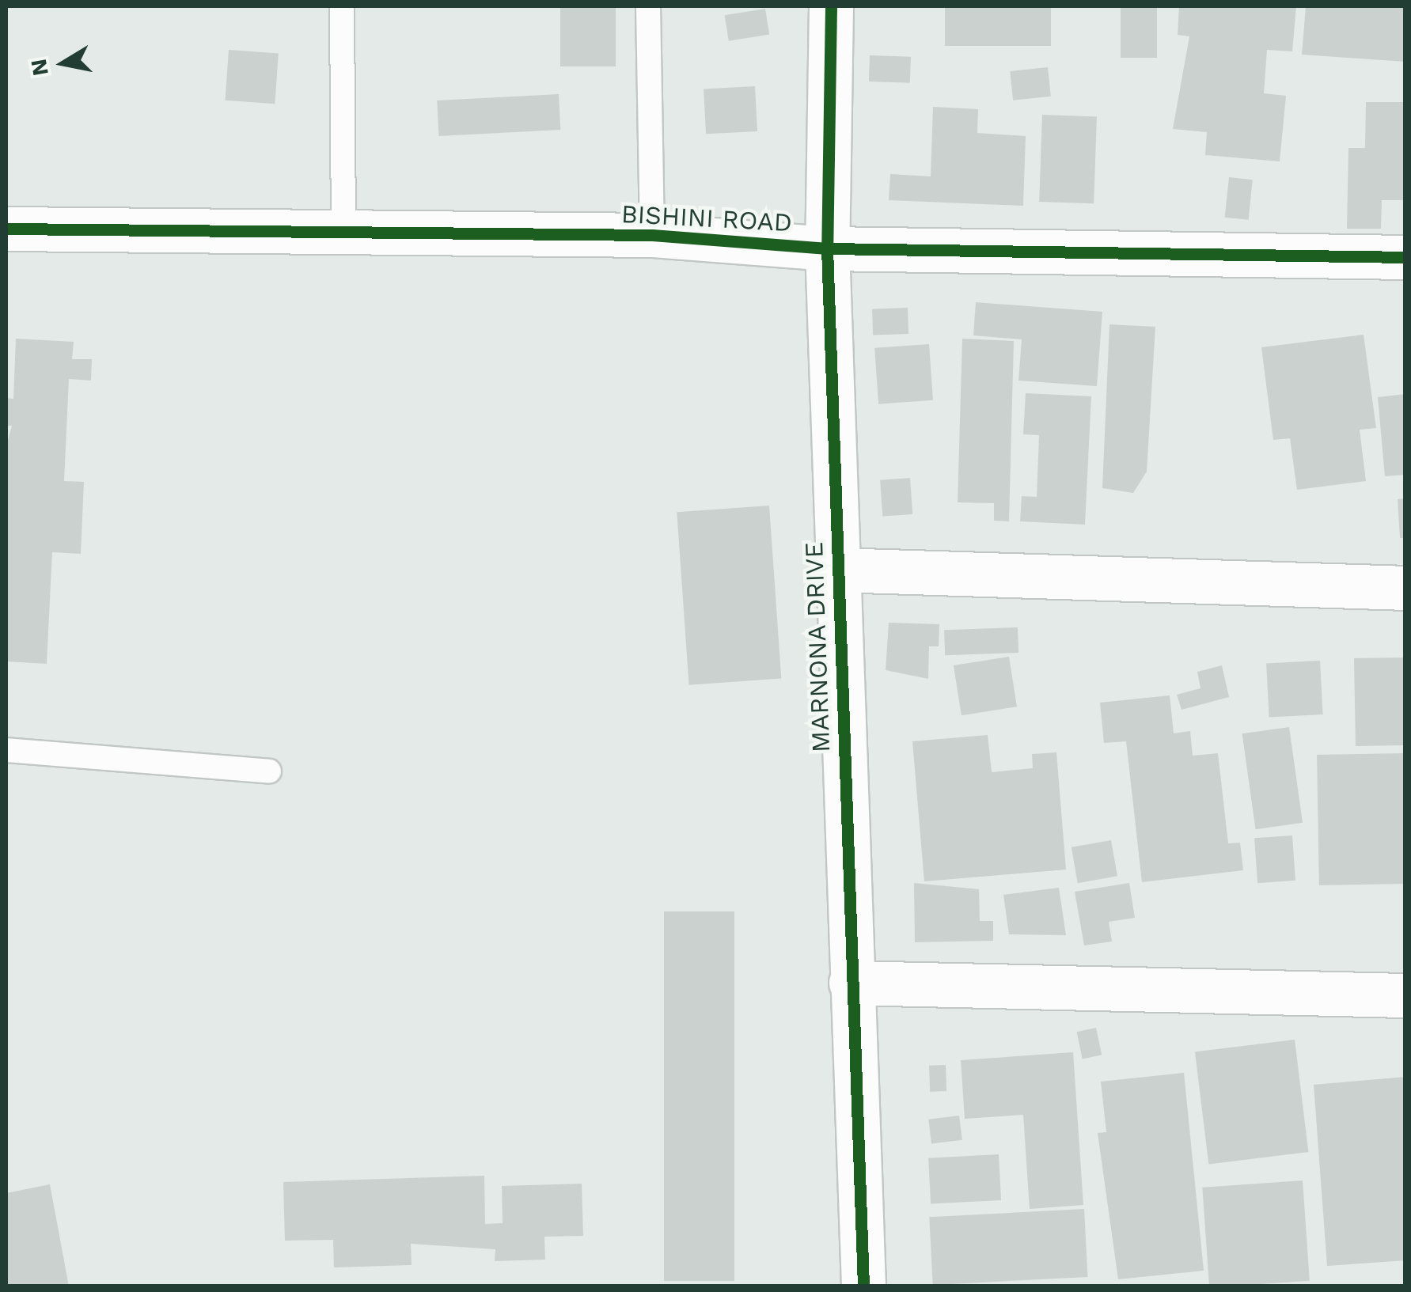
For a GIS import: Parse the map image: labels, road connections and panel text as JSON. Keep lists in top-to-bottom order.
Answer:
{
  "streets": {
    "street": ["BISHINI ROAD", "MARNONA DRIVE"]
  },
  "crossings": [
    ["BISHINI ROAD", "MARNONA DRIVE"]
  ],
  "north": "left"
}
